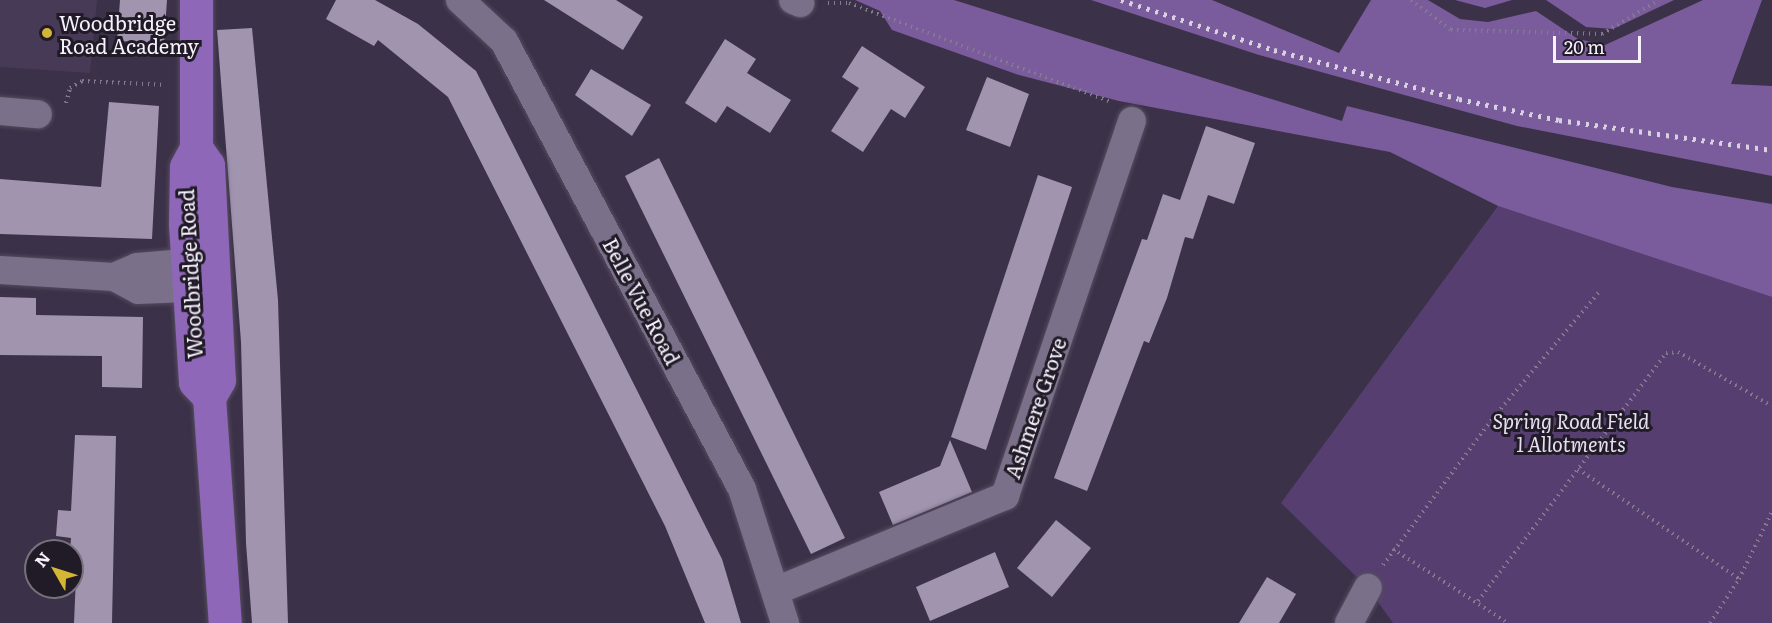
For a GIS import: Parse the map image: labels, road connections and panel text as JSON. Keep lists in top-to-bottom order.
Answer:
{
  "streets": {
    "main road": ["Woodbridge Road"],
    "street": ["Belle Vue Road", "Ashmere Grove"]
  },
  "crossings": [
    ["Belle Vue Road", "Ashmere Grove"]
  ],
  "parks": ["Spring Road Field 1 Allotments"],
  "places": ["Woodbridge Road Academy"],
  "scale_bar": "20 m",
  "north": "top left"
}
